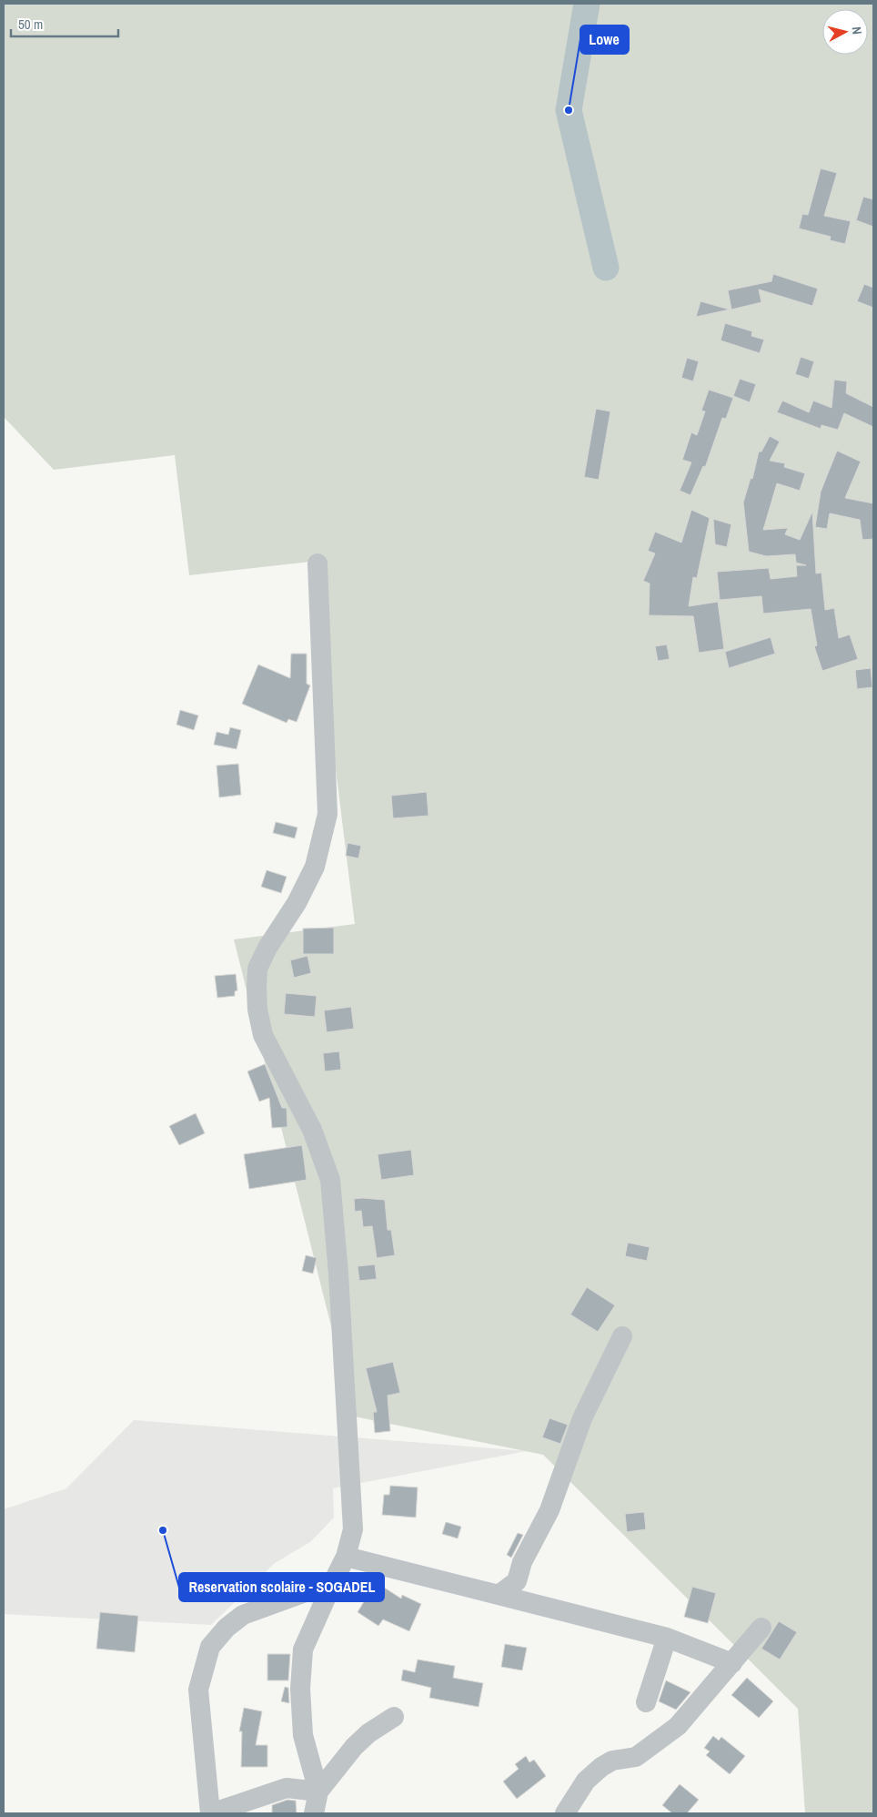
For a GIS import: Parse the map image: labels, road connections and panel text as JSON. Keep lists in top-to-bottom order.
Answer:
{
  "places": ["Lowe", "Reservation scolaire - SOGADEL"],
  "scale_bar": "50 m",
  "north": "right"
}
